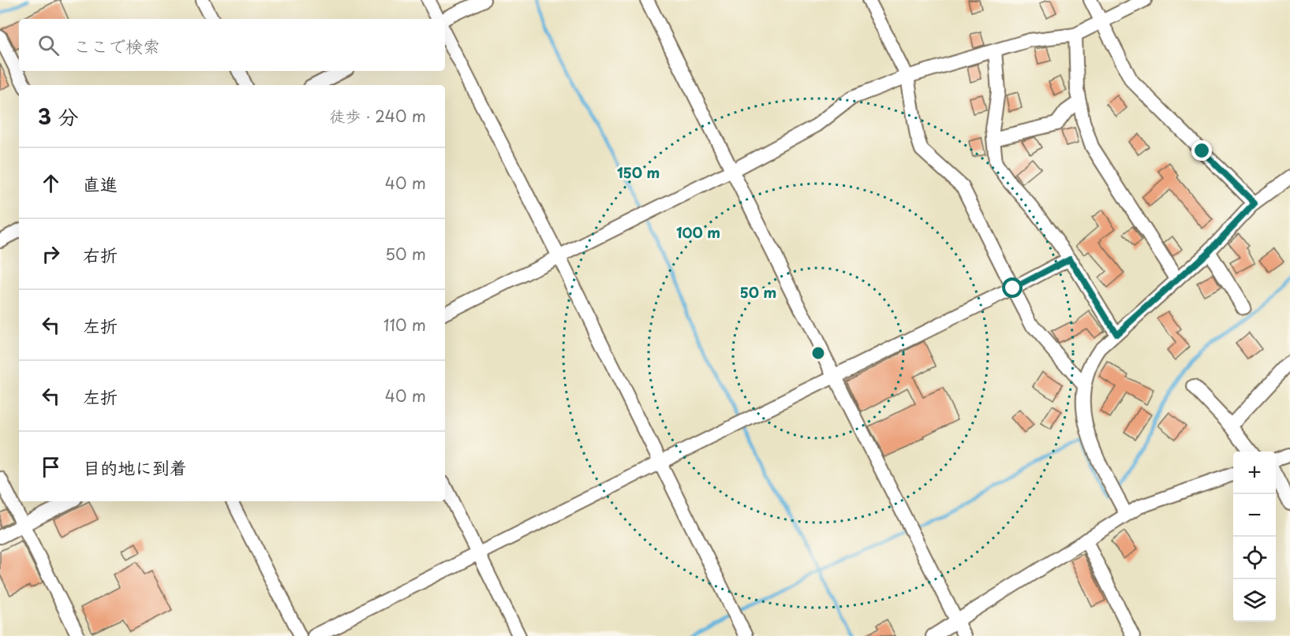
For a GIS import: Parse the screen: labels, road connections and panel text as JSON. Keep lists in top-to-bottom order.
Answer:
{
  "page": {
    "search": "ここで検索",
    "heading": ["3 分", "徒歩 · 240 m"],
    "list": [
      ["直進", "40 m"],
      ["右折", "50 m"],
      ["左折", "110 m"],
      ["左折", "40 m"],
      "目的地に到着"
    ],
    "map_buttons": ["+", "−"]
  },
  "rings": ["150 m", "100 m", "50 m"]
}
